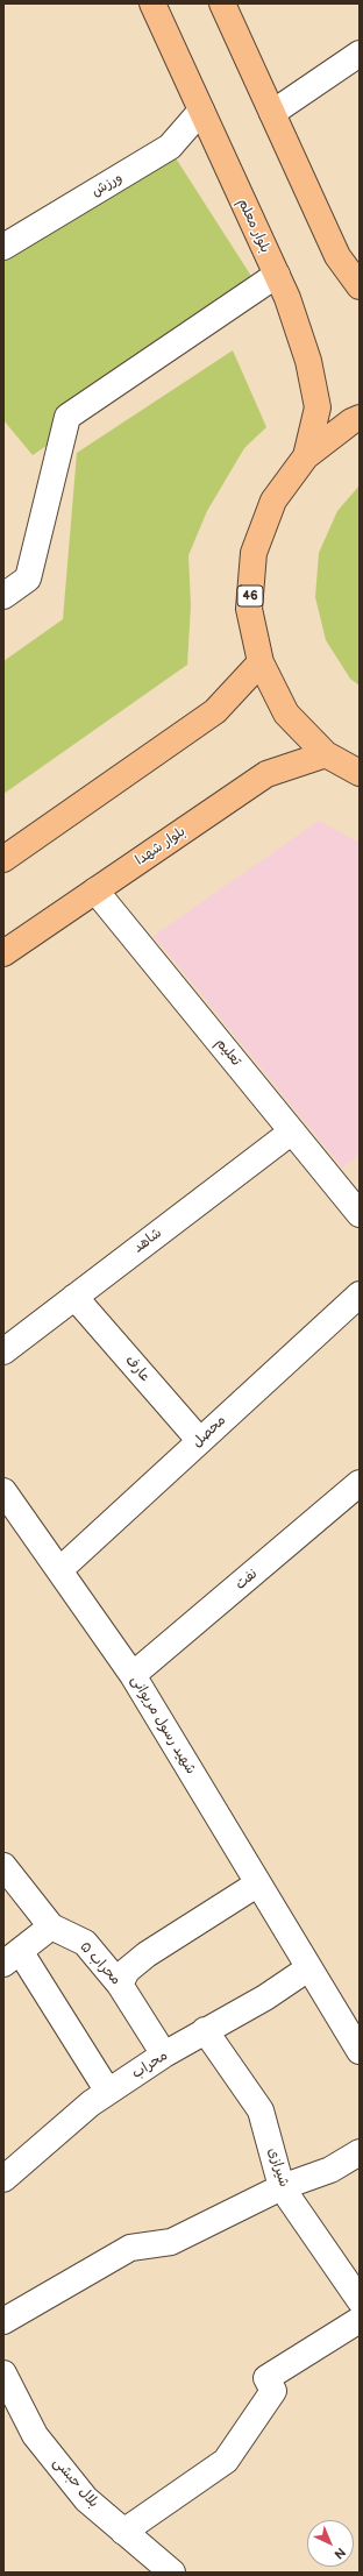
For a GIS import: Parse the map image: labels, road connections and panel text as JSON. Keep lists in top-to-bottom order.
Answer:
{
  "streets": {
    "main road": ["بلوار معلم", "46", "بلوار شهدا"],
    "street": [
      "ورزش",
      "تعلیم",
      "شاهد",
      "عارف",
      "محصل",
      "نفت",
      "شهید رسول مریوانی",
      "محراب ۵",
      "محراب",
      "شیرازی",
      "بلال حبشی"
    ]
  },
  "crossings": [
    ["ورزش", "بلوار معلم"],
    ["بلوار معلم", "46"],
    ["46", "بلوار شهدا"],
    ["بلوار شهدا", "تعلیم"],
    ["تعلیم", "شاهد"],
    ["شاهد", "عارف"],
    ["عارف", "محصل"],
    ["محصل", "شهید رسول مریوانی"],
    ["نفت", "شهید رسول مریوانی"],
    ["شهید رسول مریوانی", "محراب"],
    ["محراب ۵", "محراب"],
    ["محراب", "شیرازی"]
  ],
  "north": "bottom right"
}
